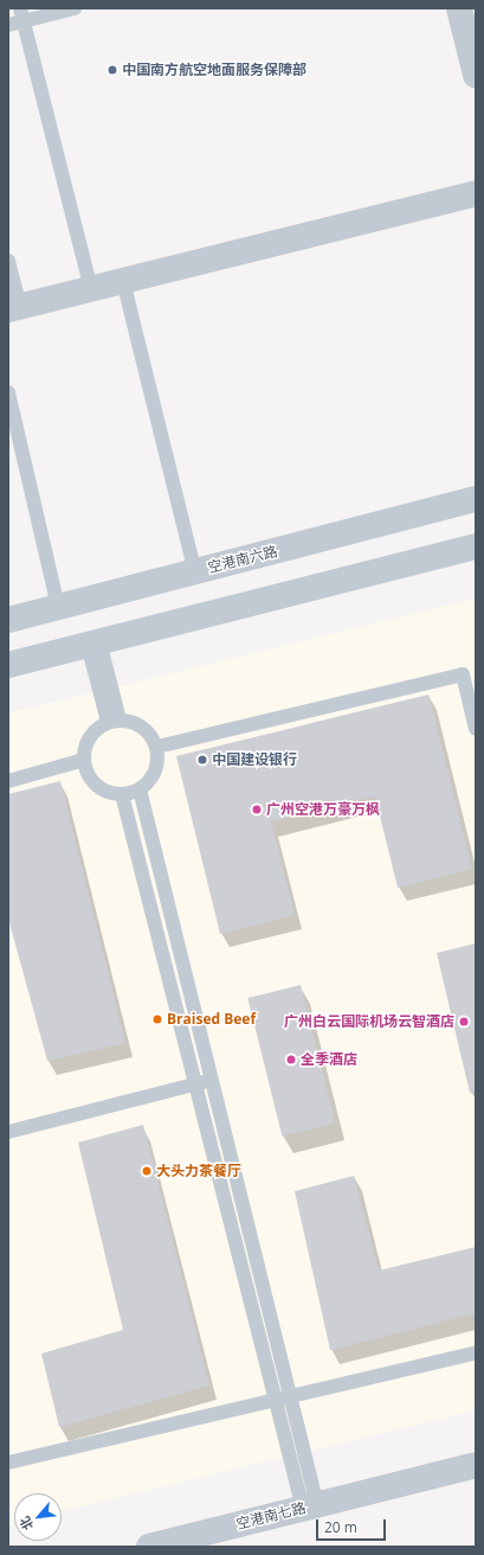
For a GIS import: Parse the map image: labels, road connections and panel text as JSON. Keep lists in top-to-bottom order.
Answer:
{
  "streets": {
    "street": ["空港南六路", "空港南七路"]
  },
  "places": [
    "中国南方航空地面服务保障部",
    "中国建设银行",
    "广州空港万豪万枫",
    "Braised Beef",
    "广州白云国际机场云智酒店",
    "全季酒店",
    "大头力茶餐厅"
  ],
  "scale_bar": "20 m",
  "north": "bottom left"
}
